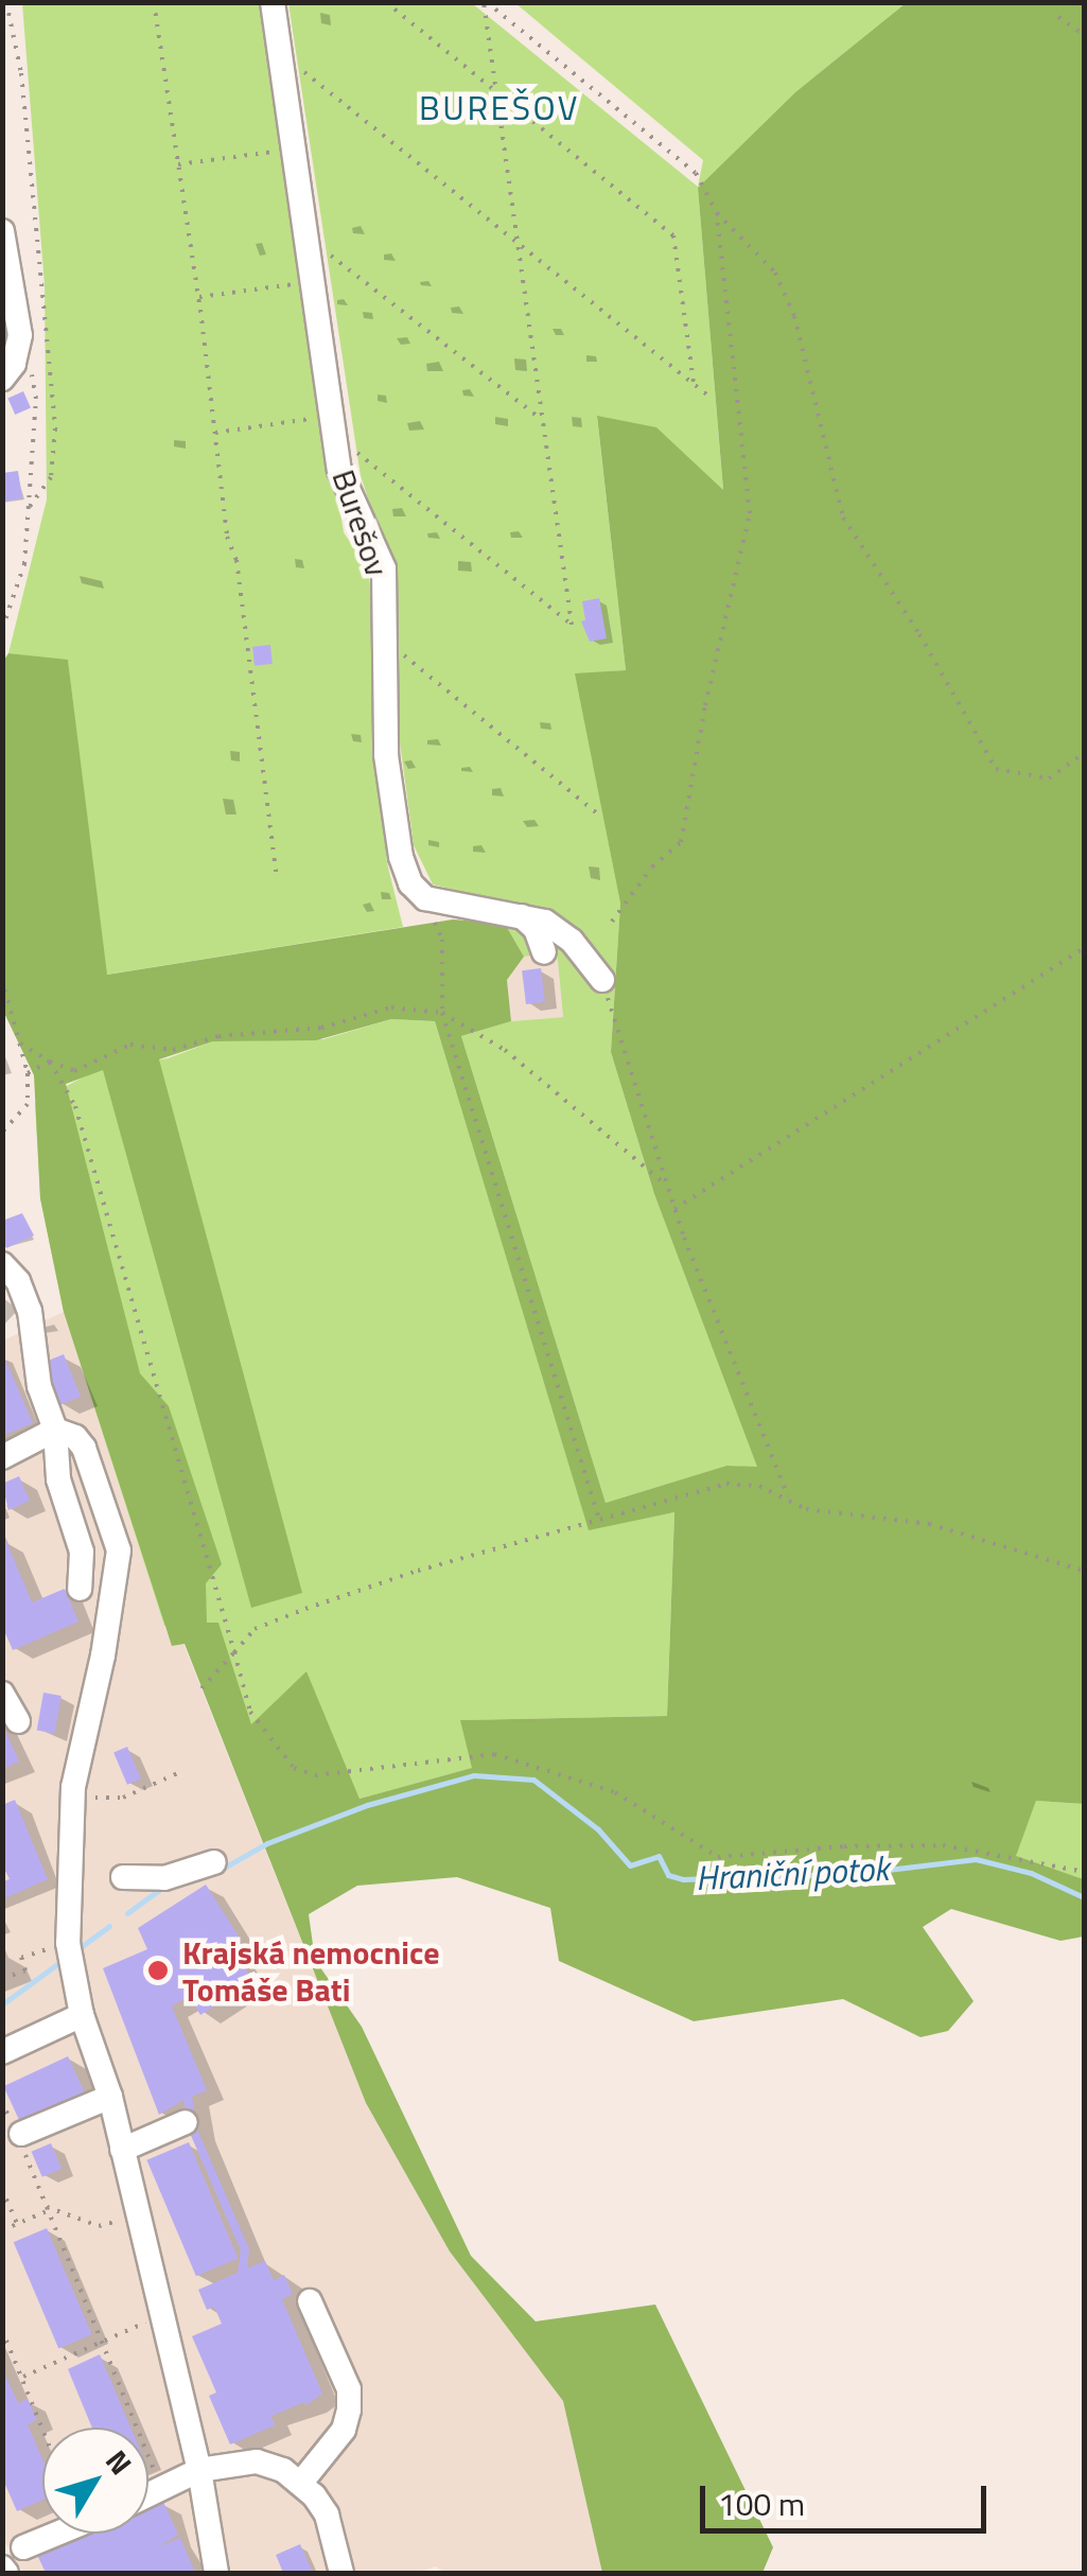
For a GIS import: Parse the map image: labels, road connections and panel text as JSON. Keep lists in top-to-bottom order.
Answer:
{
  "streets": {
    "street": ["Burešov"]
  },
  "districts": ["BUREŠOV"],
  "water": ["Hraniční potok"],
  "places": ["Krajská nemocnice Tomáše Bati"],
  "scale_bar": "100 m",
  "north": "top right"
}
